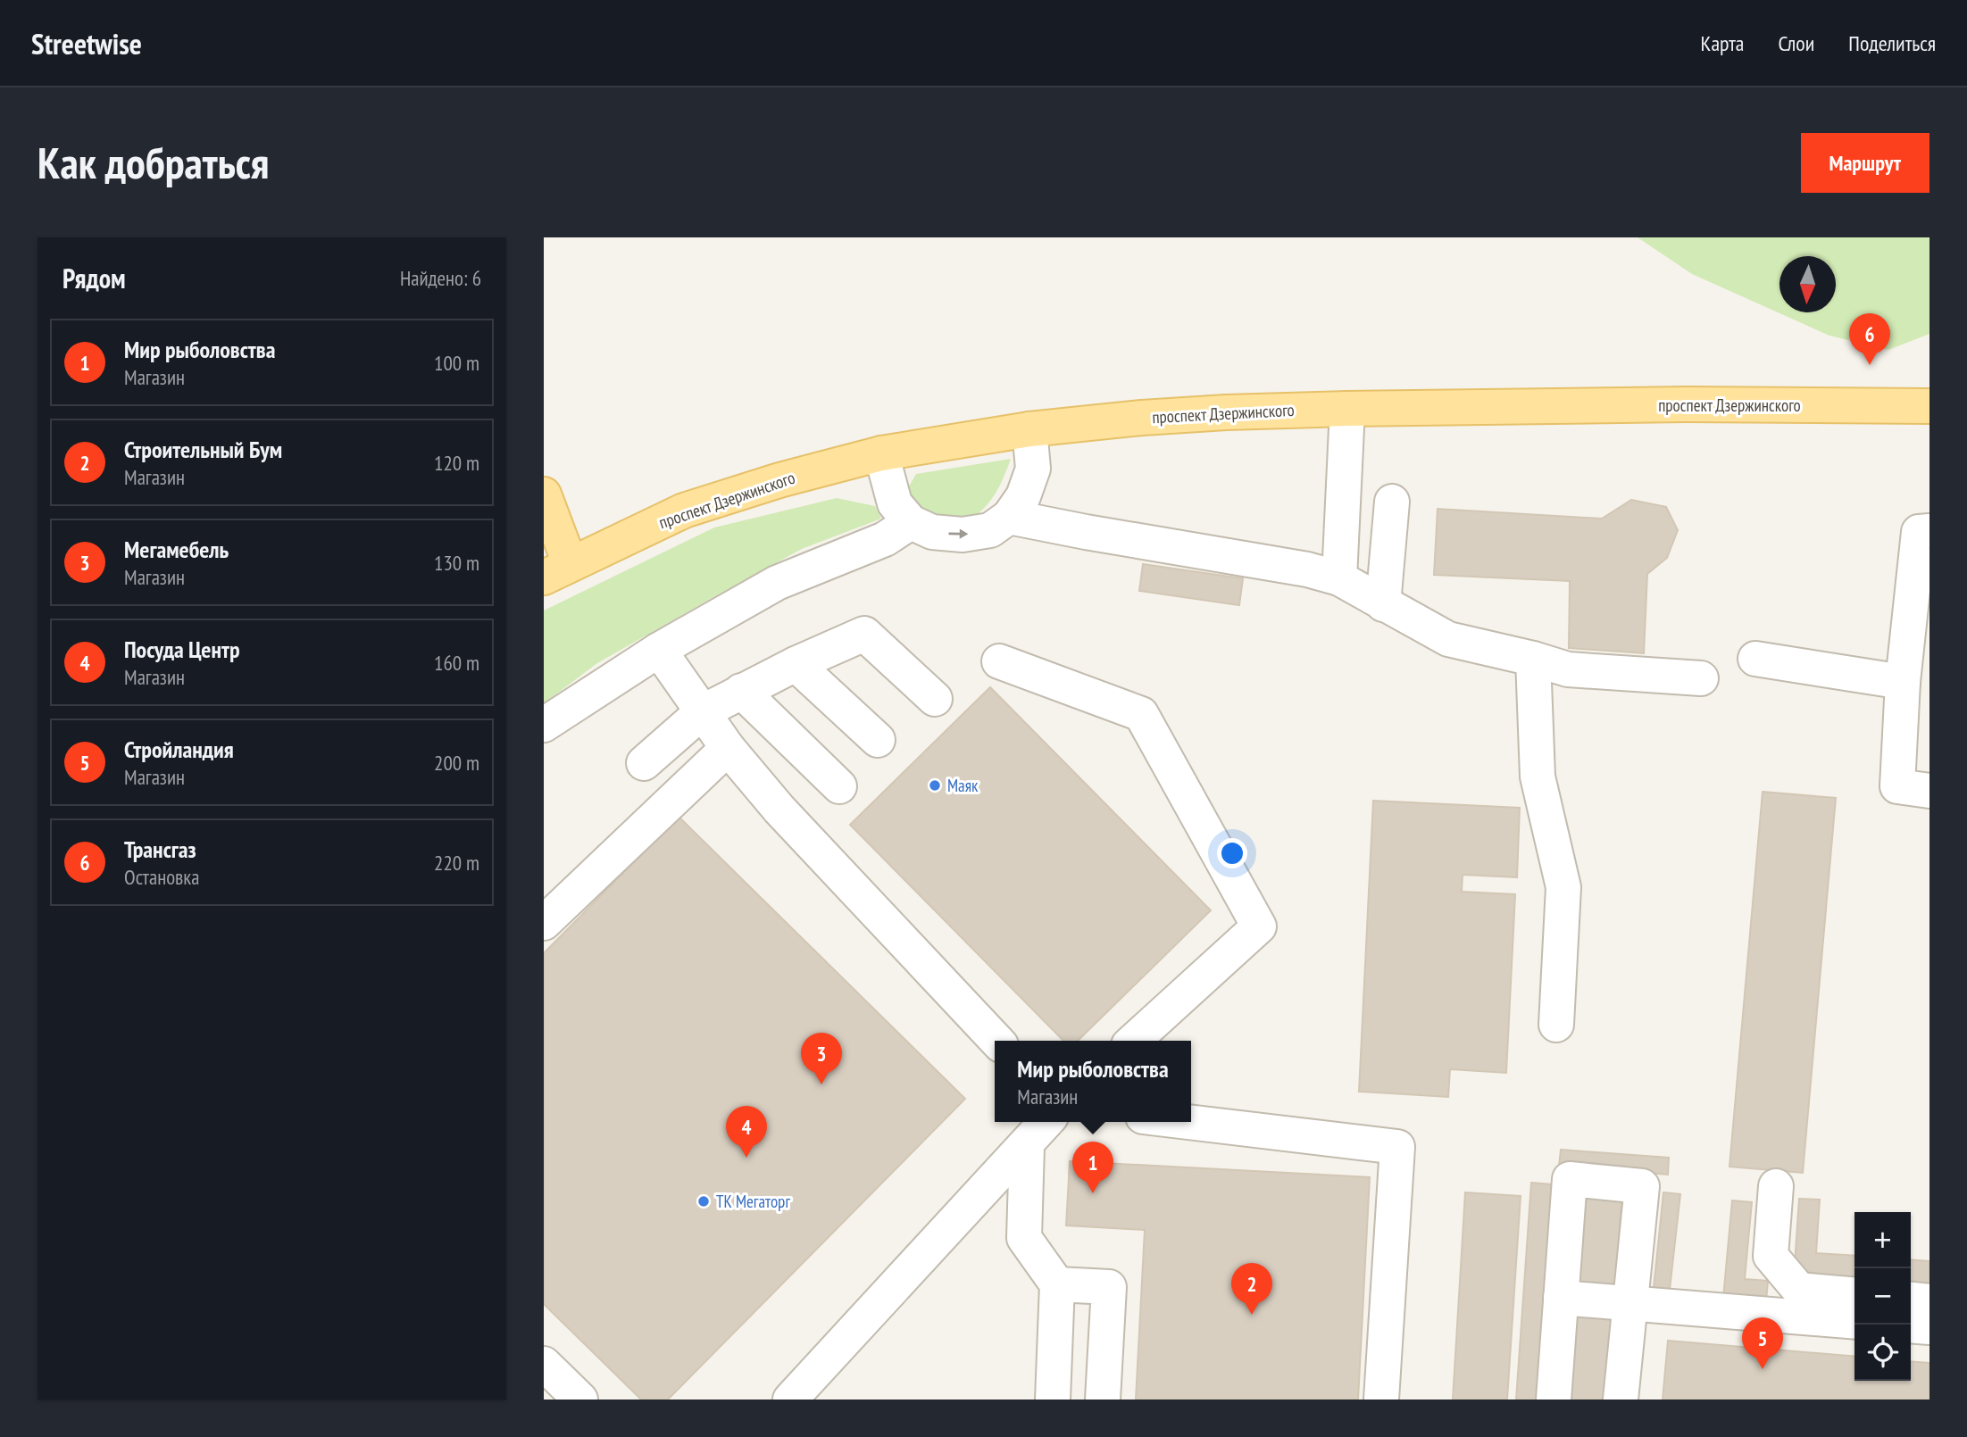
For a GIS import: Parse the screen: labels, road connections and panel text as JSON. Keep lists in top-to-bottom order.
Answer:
{
  "streets": {
    "main road": ["проспект Дзержинского"]
  },
  "places": ["Маяк", "ТК Мегаторг"],
  "north": "bottom",
  "page": {
    "header": "Streetwise",
    "nav": ["Карта", "Слои", "Поделиться"],
    "buttons": "Маршрут",
    "title": "Как добраться",
    "heading": ["Рядом", "Найдено: 6"],
    "pins": [
      "6",
      "3",
      "4",
      "1",
      "2",
      "5"
    ],
    "list": [
      {
        "mark": "1",
        "name": "Мир рыболовства",
        "note": "Магазин",
        "value": "100 m"
      },
      {
        "mark": "2",
        "name": "Строительный Бум",
        "note": "Магазин",
        "value": "120 m"
      },
      {
        "mark": "3",
        "name": "Мегамебель",
        "note": "Магазин",
        "value": "130 m"
      },
      {
        "mark": "4",
        "name": "Посуда Центр",
        "note": "Магазин",
        "value": "160 m"
      },
      {
        "mark": "5",
        "name": "Стройландия",
        "note": "Магазин",
        "value": "200 m"
      },
      {
        "mark": "6",
        "name": "Трансгаз",
        "note": "Остановка",
        "value": "220 m"
      }
    ],
    "popup": ["Мир рыболовства", "Магазин"],
    "map_buttons": ["+", "−"]
  }
}
